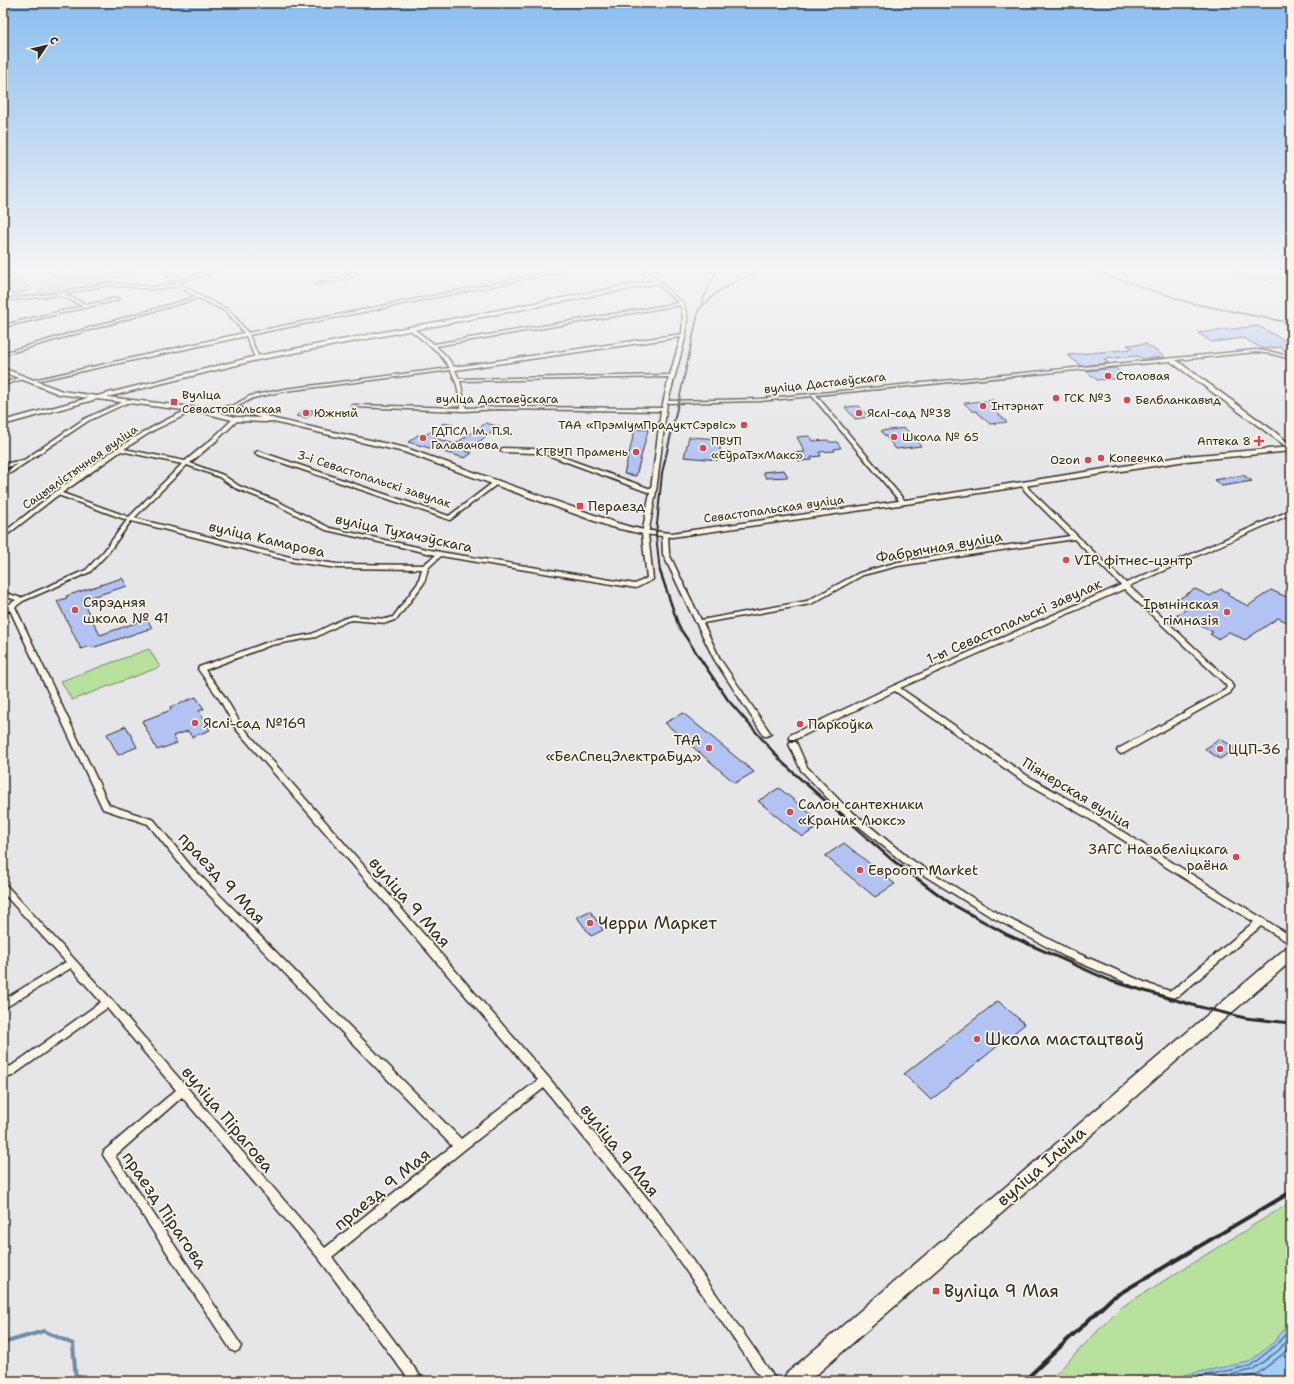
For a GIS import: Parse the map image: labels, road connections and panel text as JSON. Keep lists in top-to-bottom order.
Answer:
{
  "streets": {
    "main road": ["вуліца Ільіча"],
    "street": [
      "вуліца Дастаеўскага",
      "Сацыялістычная вуліца",
      "3-і Севастопальскі завулак",
      "Севастопальская вуліца",
      "вуліца Тухачэўскага",
      "вуліца Камарова",
      "Фабрычная вуліца",
      "1-ы Севастопальскі завулак",
      "Піянерская вуліца",
      "праезд 9 Мая",
      "вуліца 9 Мая",
      "вуліца Пірагова",
      "праезд Пірагова"
    ]
  },
  "crossings": [
    ["Сацыялістычная вуліца", "Севастопальская вуліца"],
    ["Сацыялістычная вуліца", "вуліца Тухачэўскага"],
    ["Сацыялістычная вуліца", "вуліца Камарова"],
    ["3-і Севастопальскі завулак", "Севастопальская вуліца"],
    ["Севастопальская вуліца", "вуліца Тухачэўскага"],
    ["вуліца Камарова", "вуліца 9 Мая"],
    ["1-ы Севастопальскі завулак", "Піянерская вуліца"],
    ["праезд 9 Мая", "вуліца 9 Мая"],
    ["праезд 9 Мая", "вуліца Пірагова"],
    ["вуліца Пірагова", "праезд Пірагова"]
  ],
  "places": {
    "other": [
      "Столовая",
      "ГСК №3",
      "Белбланкавыд",
      "Інтэрнат",
      "Южный",
      "Яслі-сад №38",
      "ТАА «ПрэміумПрадуктСэрвіс»",
      "Школа № 65",
      "ГДПСЛ ім. П.Я. Галавачова",
      "ПВУП «ЕўраТэхМакс»",
      "КГВУП Прамень",
      "Копеечка",
      "Ozon",
      "VIP фітнес-цэнтр",
      "Сярэдняя школа № 41",
      "Ірынінская гімназія",
      "Яслі-сад №169",
      "Паркоўка",
      "ТАА «БелСпецЭлектраБуд»",
      "ЦЦП-36",
      "Салон сантехники «Краник Люкс»",
      "ЗАГС Навабеліцкага раёна",
      "Евроопт Market",
      "Черри Маркет",
      "Школа мастацтваў"
    ],
    "transit": ["Вуліца Севастопальская", "Пераезд", "Вуліца 9 Мая"],
    "health": ["Аптека 8"]
  },
  "north": "top right"
}
